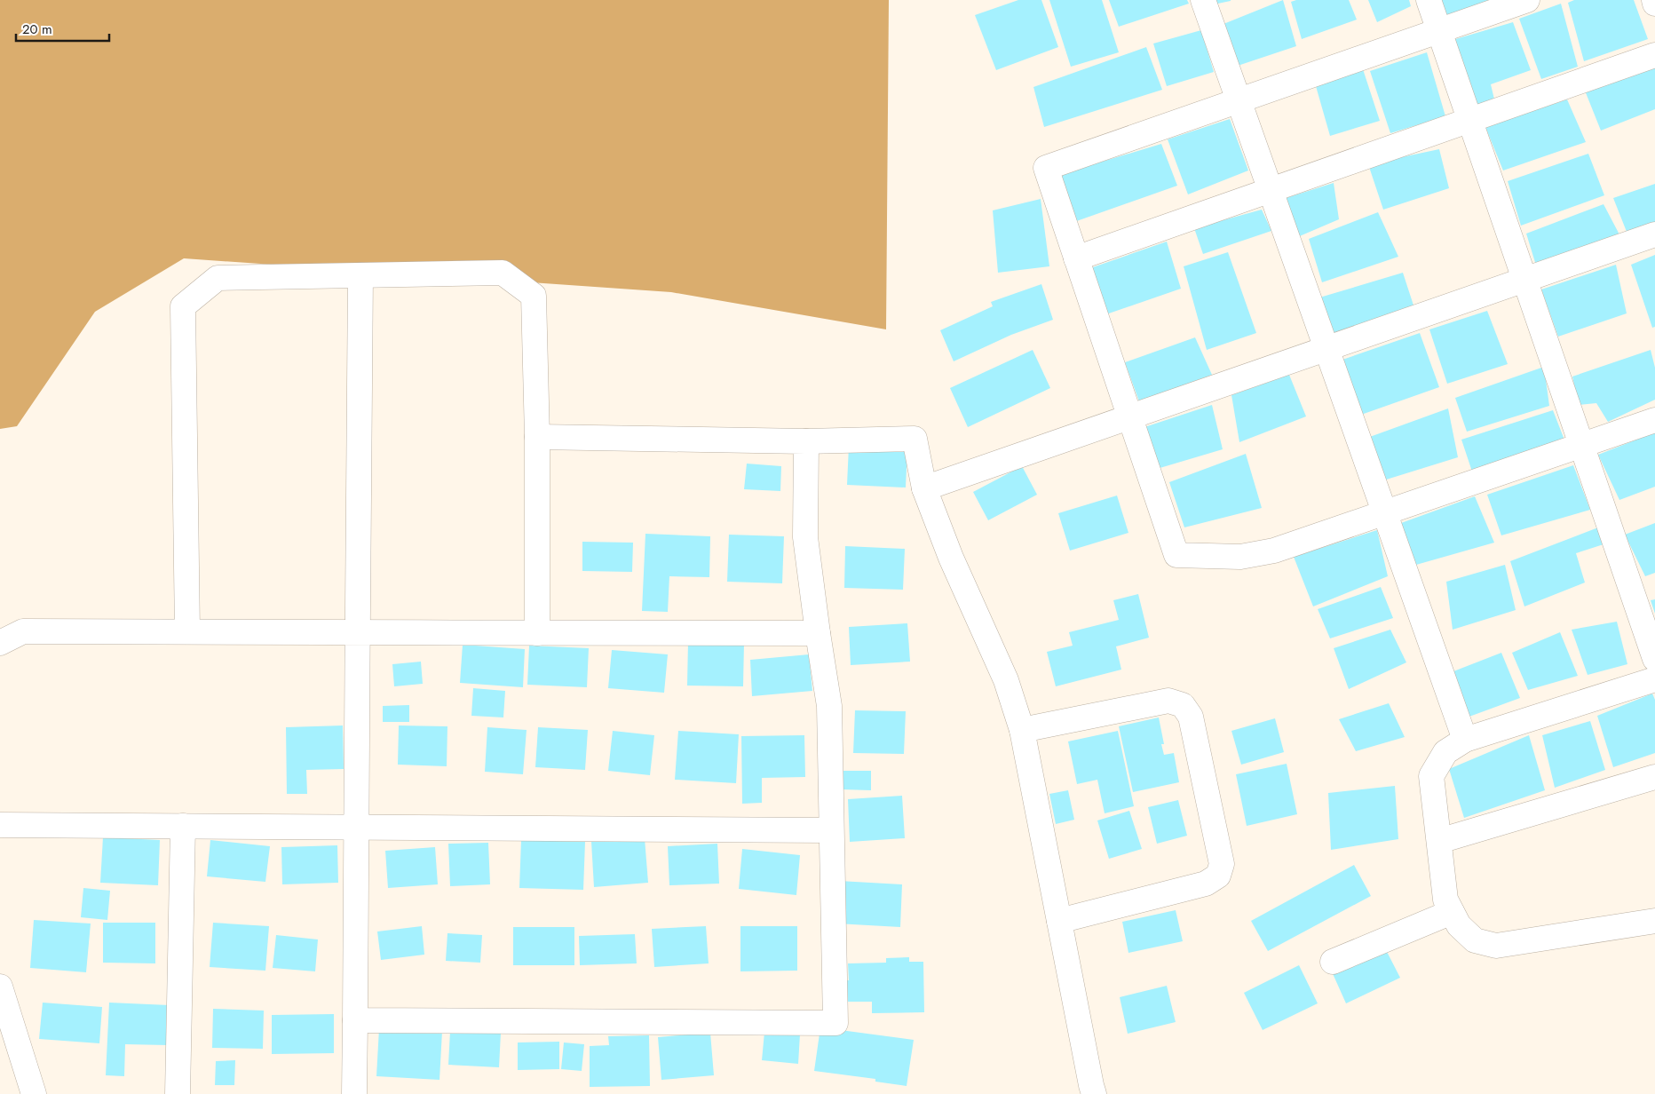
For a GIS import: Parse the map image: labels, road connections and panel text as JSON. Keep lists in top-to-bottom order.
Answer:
{
  "scale_bar": "20 m"
}
